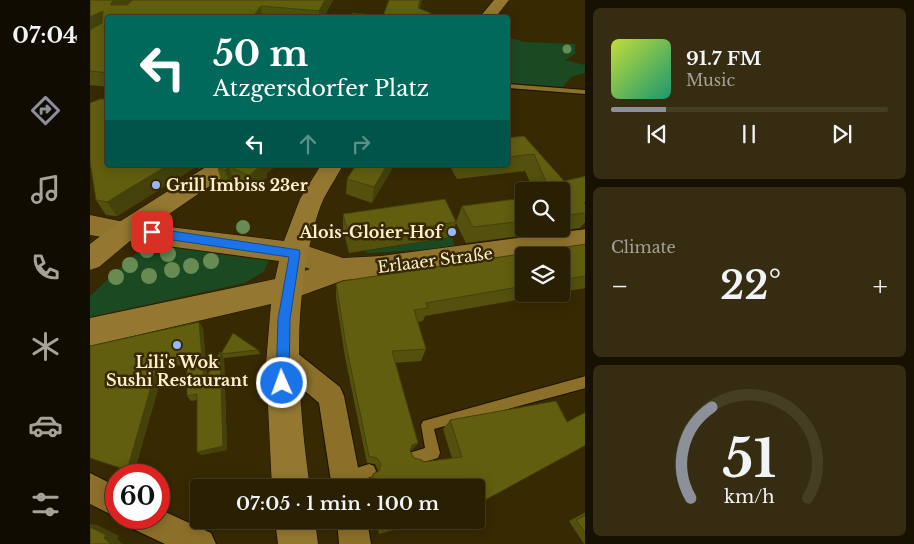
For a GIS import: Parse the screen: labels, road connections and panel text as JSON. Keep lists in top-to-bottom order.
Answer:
{
  "streets": {
    "main road": ["Erlaaer Straße"]
  },
  "places": ["Grill Imbiss 23er", "Alois-Gloier-Hof", "Lili's Wok Sushi Restaurant"],
  "page": {
    "tabs": "07:04",
    "turn": ["50 m", "Atzgersdorfer Platz"],
    "song": ["91.7 FM", "Music"],
    "tile": "Climate",
    "heat": ["−", "22°", "+"],
    "limit": "60",
    "trip": "07:05 · 1 min · 100 m",
    "gauge": ["51", "km/h"]
  }
}
